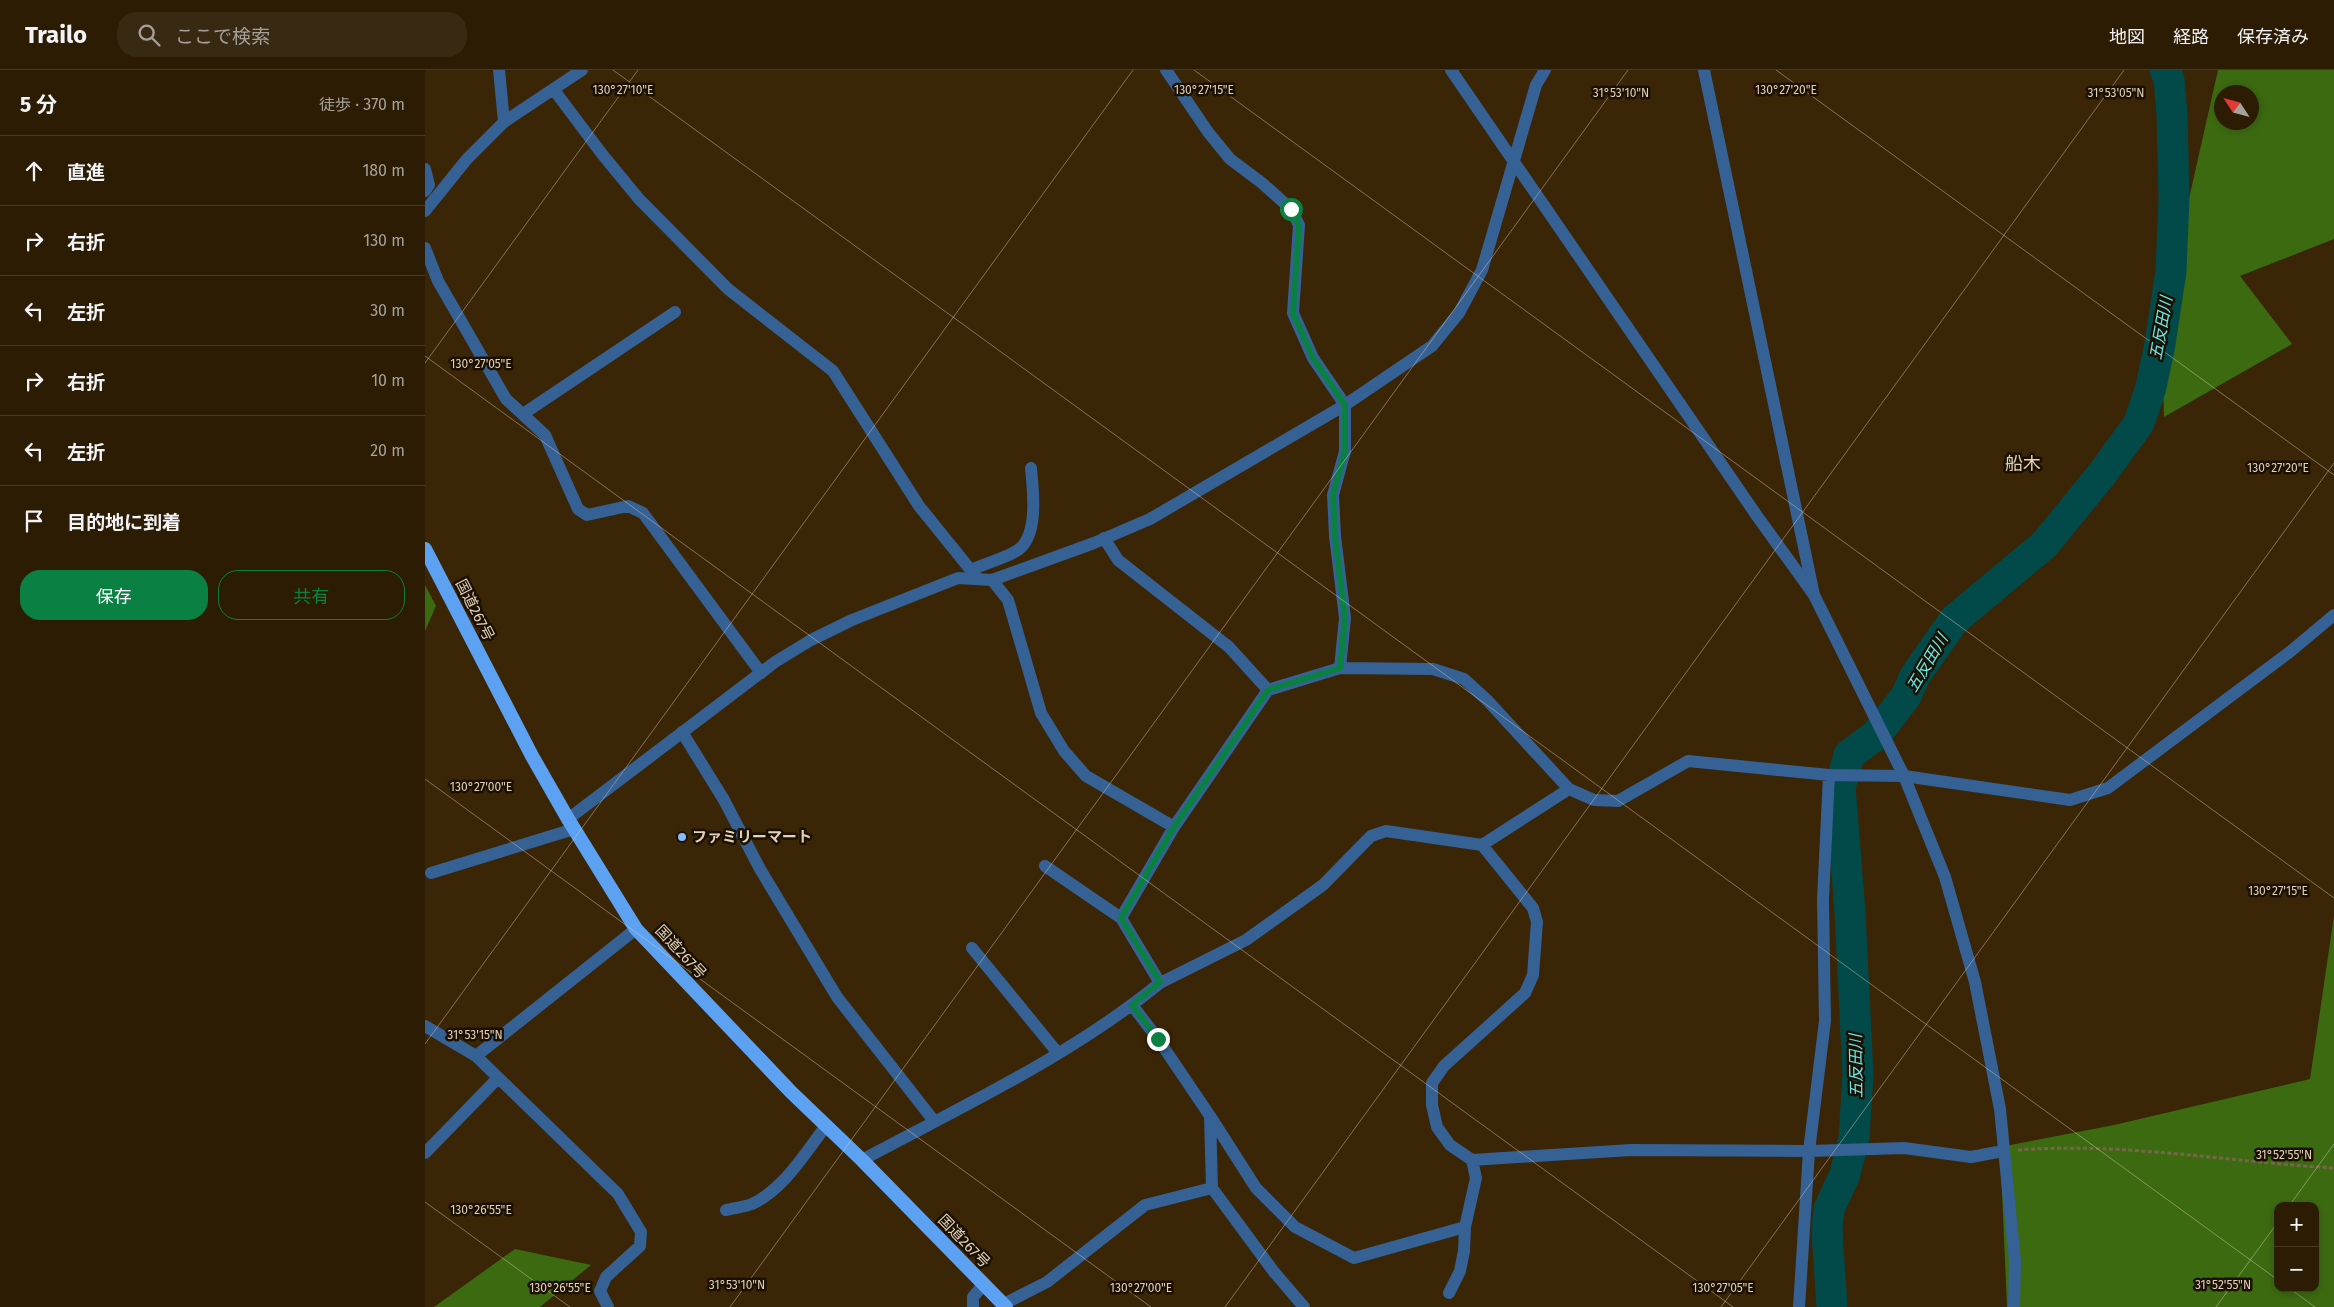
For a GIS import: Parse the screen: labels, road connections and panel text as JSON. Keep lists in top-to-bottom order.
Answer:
{
  "streets": {
    "highway": ["国道267号"]
  },
  "districts": ["船木"],
  "water": ["五反田川"],
  "places": ["ファミリーマート"],
  "north": "top left",
  "page": {
    "header": "Trailo",
    "search": "ここで検索",
    "nav": ["地図", "経路", "保存済み"],
    "heading": ["5 分", "徒歩 · 370 m"],
    "list": [
      ["直進", "180 m"],
      ["右折", "130 m"],
      ["左折", "30 m"],
      ["右折", "10 m"],
      ["左折", "20 m"],
      "目的地に到着"
    ],
    "buttons": ["保存", "共有"],
    "map_buttons": ["+", "−"]
  },
  "coordinates": [
    "130°27'10\"E",
    "130°27'15\"E",
    "130°27'20\"E",
    "31°53'10\"N",
    "31°53'05\"N",
    "130°27'05\"E",
    "130°27'00\"E",
    "31°53'15\"N",
    "31°52'55\"N",
    "130°26'55\"E"
  ]
}
